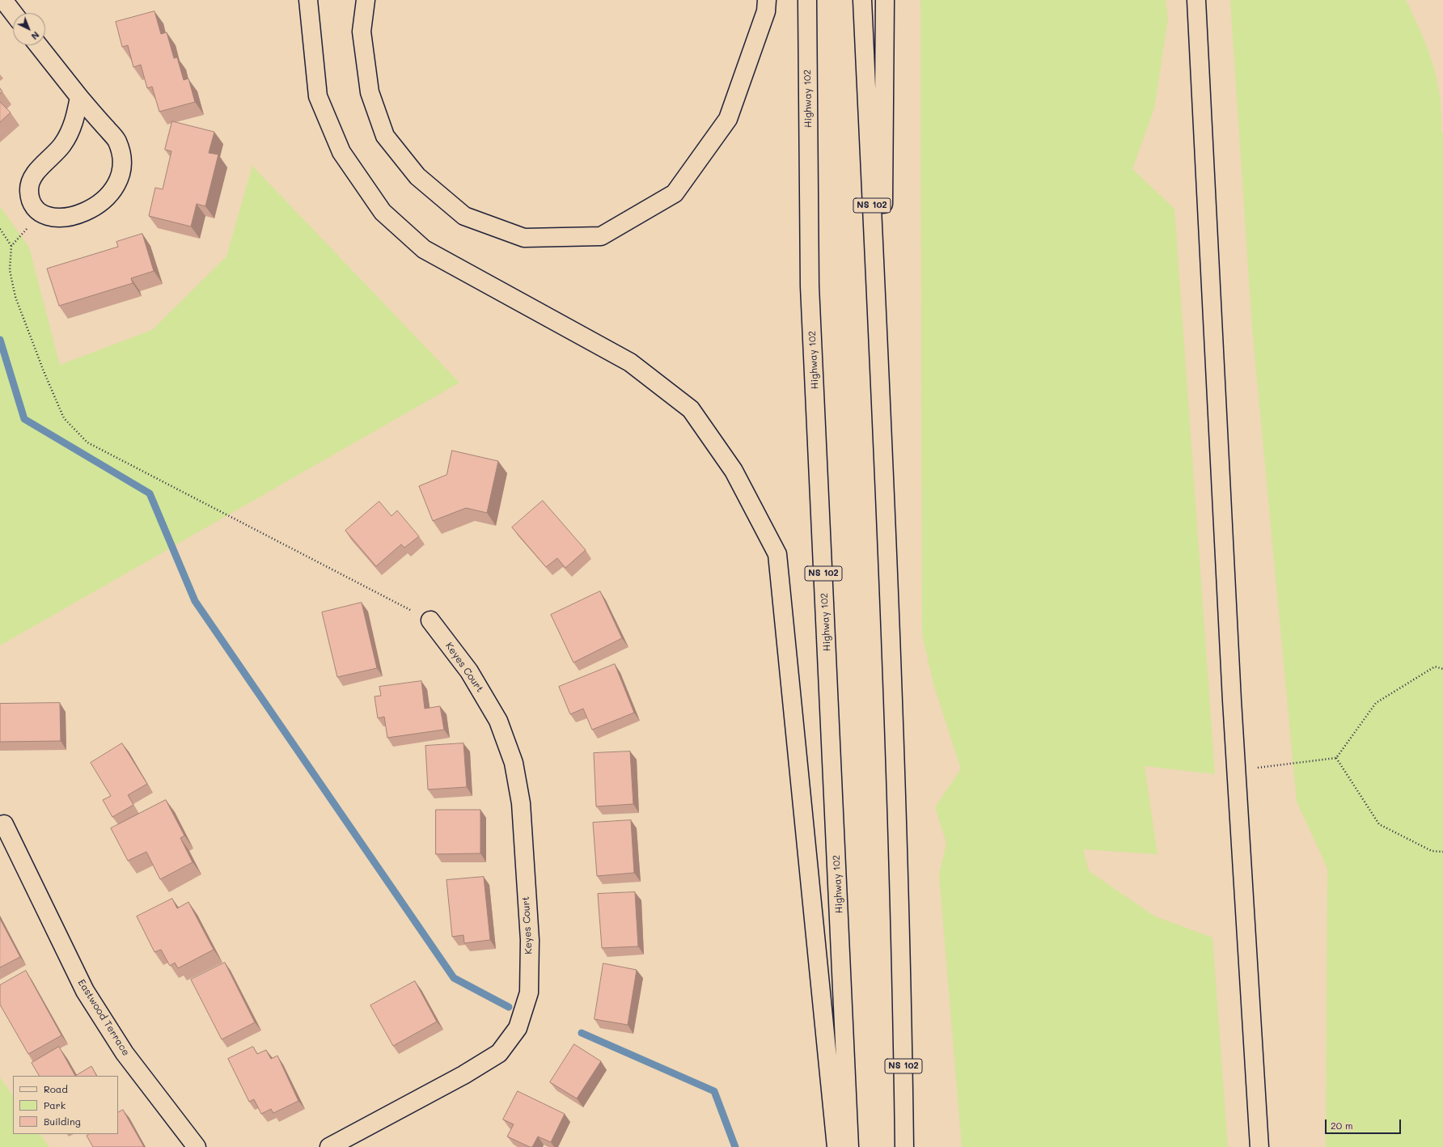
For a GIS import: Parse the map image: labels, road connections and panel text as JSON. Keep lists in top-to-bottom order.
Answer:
{
  "streets": {
    "main road": [
      "Highway 102",
      "NS 102",
      "Keyes Court",
      "Eastwood Terrace"
    ]
  },
  "legend": ["Road", "Park", "Building"],
  "scale_bar": "20 m",
  "north": "bottom right"
}
